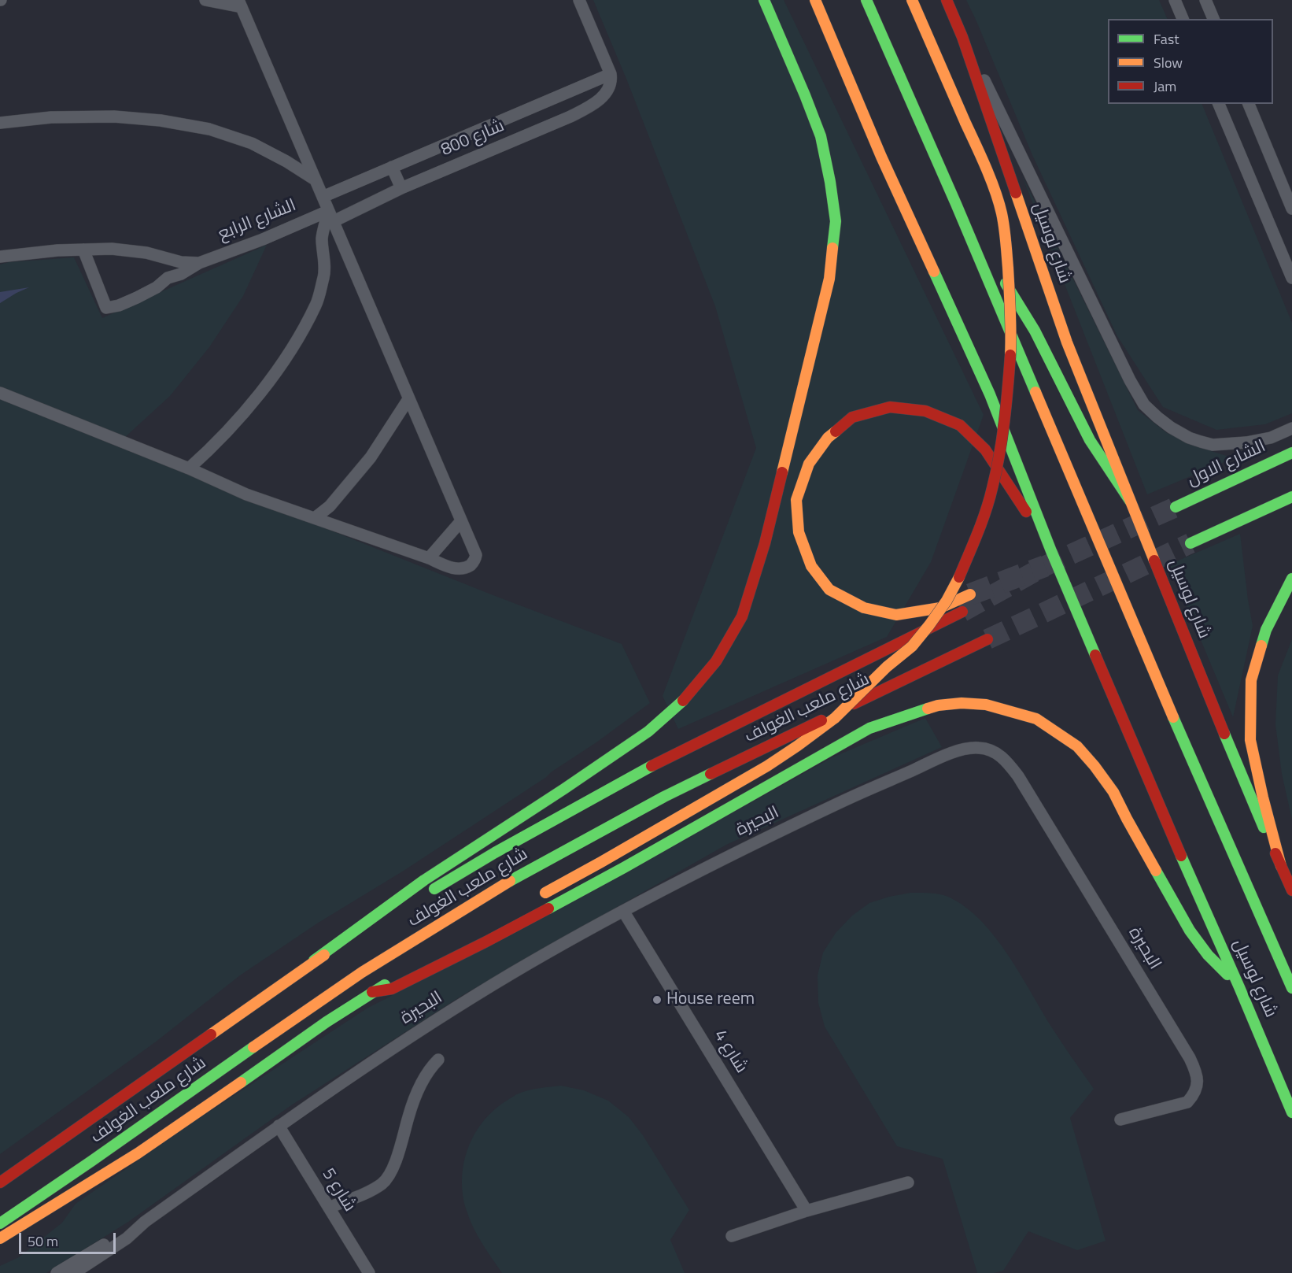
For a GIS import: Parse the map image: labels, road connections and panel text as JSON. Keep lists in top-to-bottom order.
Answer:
{
  "streets": {
    "main road": ["شارع لوسيل", "الشارع الاول", "شارع ملعب الغولف"],
    "street": [
      "شارع 800",
      "الشارع الرابع",
      "البحيرة",
      "شارع 4",
      "شارع 5"
    ]
  },
  "crossings": [
    ["شارع 800", "الشارع الرابع"],
    ["شارع لوسيل", "الشارع الاول"],
    ["البحيرة", "شارع 4"],
    ["البحيرة", "شارع 5"]
  ],
  "places": ["House reem"],
  "legend": ["Fast", "Slow", "Jam"],
  "scale_bar": "50 m"
}
